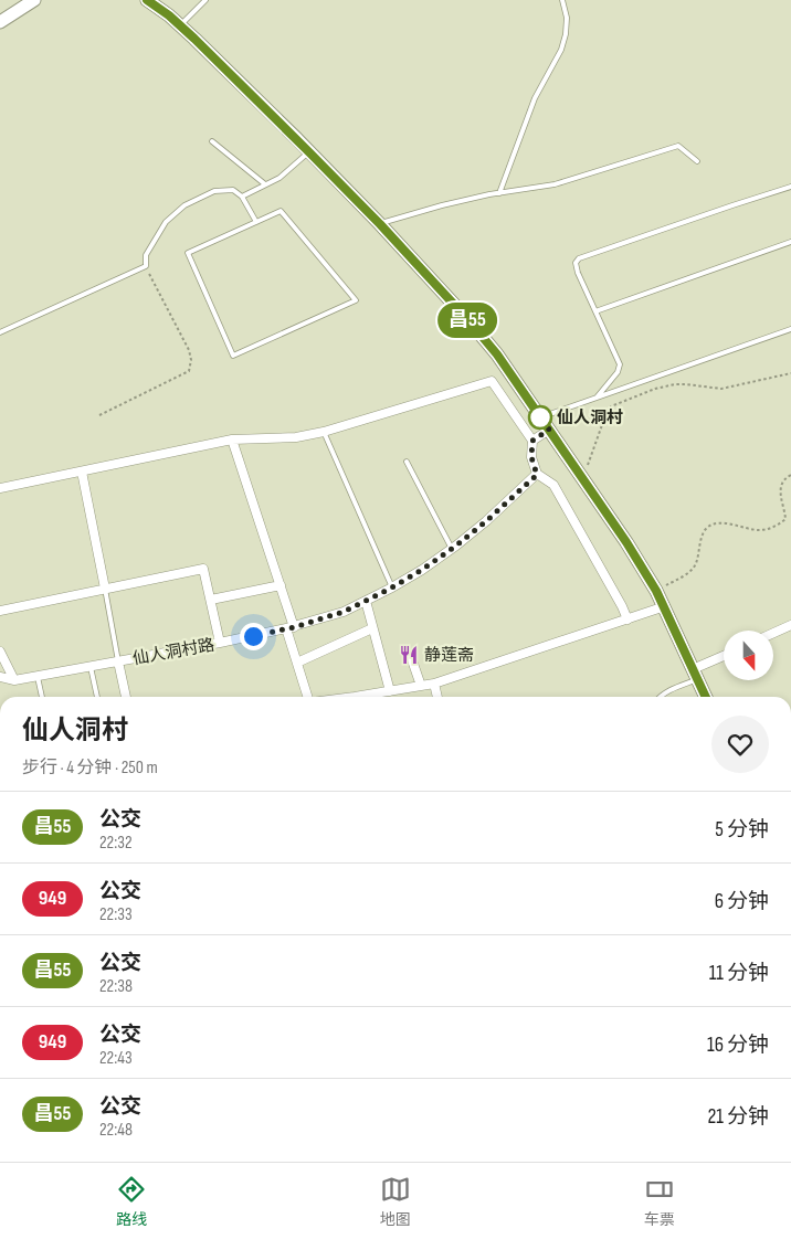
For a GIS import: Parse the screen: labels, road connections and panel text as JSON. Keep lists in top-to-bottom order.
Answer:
{
  "streets": {
    "street": ["仙人洞村路"]
  },
  "places": {
    "other": ["仙人洞村"],
    "restaurant": ["静莲斋"]
  },
  "lines": ["bus line 昌55"],
  "north": "bottom",
  "page": {
    "on_map": "昌55",
    "heading": ["仙人洞村", "步行 · 4 分钟 · 250 m"],
    "list": [
      {
        "mark": "昌55",
        "name": "公交",
        "note": "22:32",
        "value": "5 分钟"
      },
      {
        "mark": "949",
        "name": "公交",
        "note": "22:33",
        "value": "6 分钟"
      },
      {
        "mark": "昌55",
        "name": "公交",
        "note": "22:38",
        "value": "11 分钟"
      },
      {
        "mark": "949",
        "name": "公交",
        "note": "22:43",
        "value": "16 分钟"
      },
      {
        "mark": "昌55",
        "name": "公交",
        "note": "22:48",
        "value": "21 分钟"
      }
    ],
    "tabs": ["路线", "地图", "车票"]
  }
}
